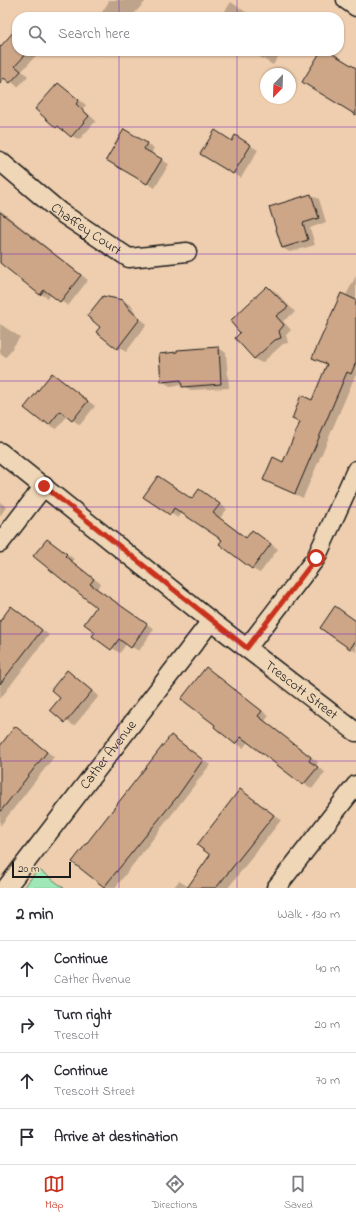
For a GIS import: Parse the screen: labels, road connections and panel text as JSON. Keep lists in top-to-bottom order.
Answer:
{
  "streets": {
    "street": ["Chaffey Court", "Trescott Street", "Cather Avenue"]
  },
  "crossings": [
    ["Trescott Street", "Cather Avenue"]
  ],
  "scale_bar": "20 m",
  "north": "bottom left",
  "page": {
    "search": "Search here",
    "scale": "20 m",
    "heading": ["2 min", "Walk · 130 m"],
    "list": [
      ["Continue", "Cather Avenue", "40 m"],
      ["Turn right", "Trescott", "20 m"],
      ["Continue", "Trescott Street", "70 m"],
      "Arrive at destination"
    ],
    "nav": ["Map", "Directions", "Saved"]
  }
}
